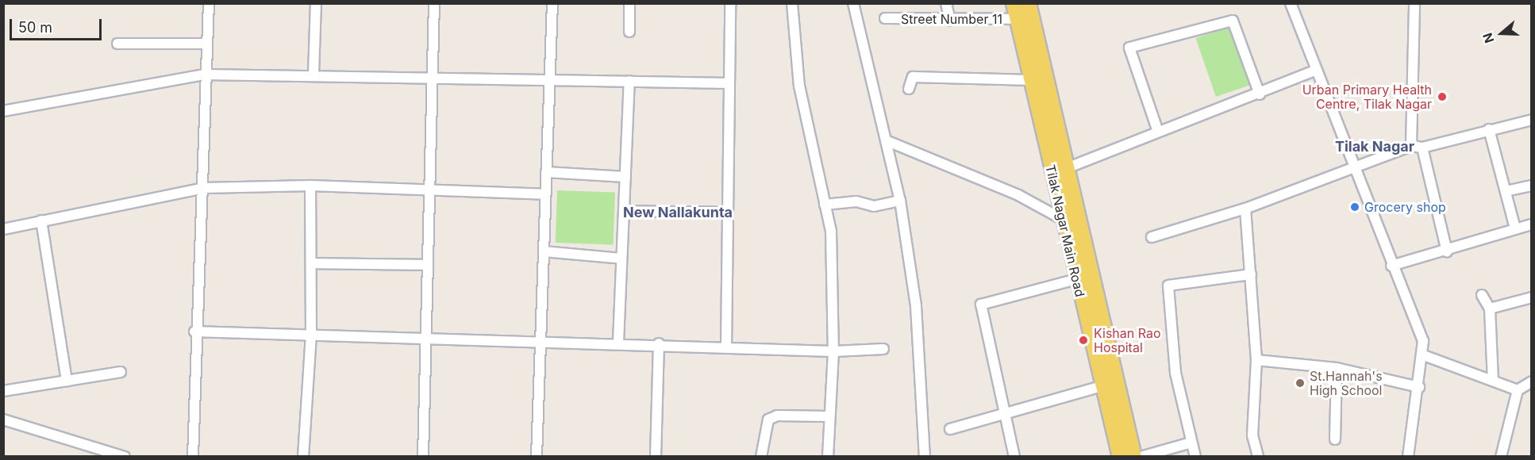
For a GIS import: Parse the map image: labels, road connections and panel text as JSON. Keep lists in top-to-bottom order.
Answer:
{
  "streets": {
    "main road": ["Tilak Nagar Main Road"],
    "street": ["Street Number 11"]
  },
  "crossings": [
    ["Street Number 11", "Tilak Nagar Main Road"]
  ],
  "districts": ["Tilak Nagar", "New Nallakunta"],
  "places": [
    "Urban Primary Health Centre, Tilak Nagar",
    "Grocery shop",
    "Kishan Rao Hospital",
    "St.Hannah's High School"
  ],
  "scale_bar": "50 m",
  "north": "left"
}
